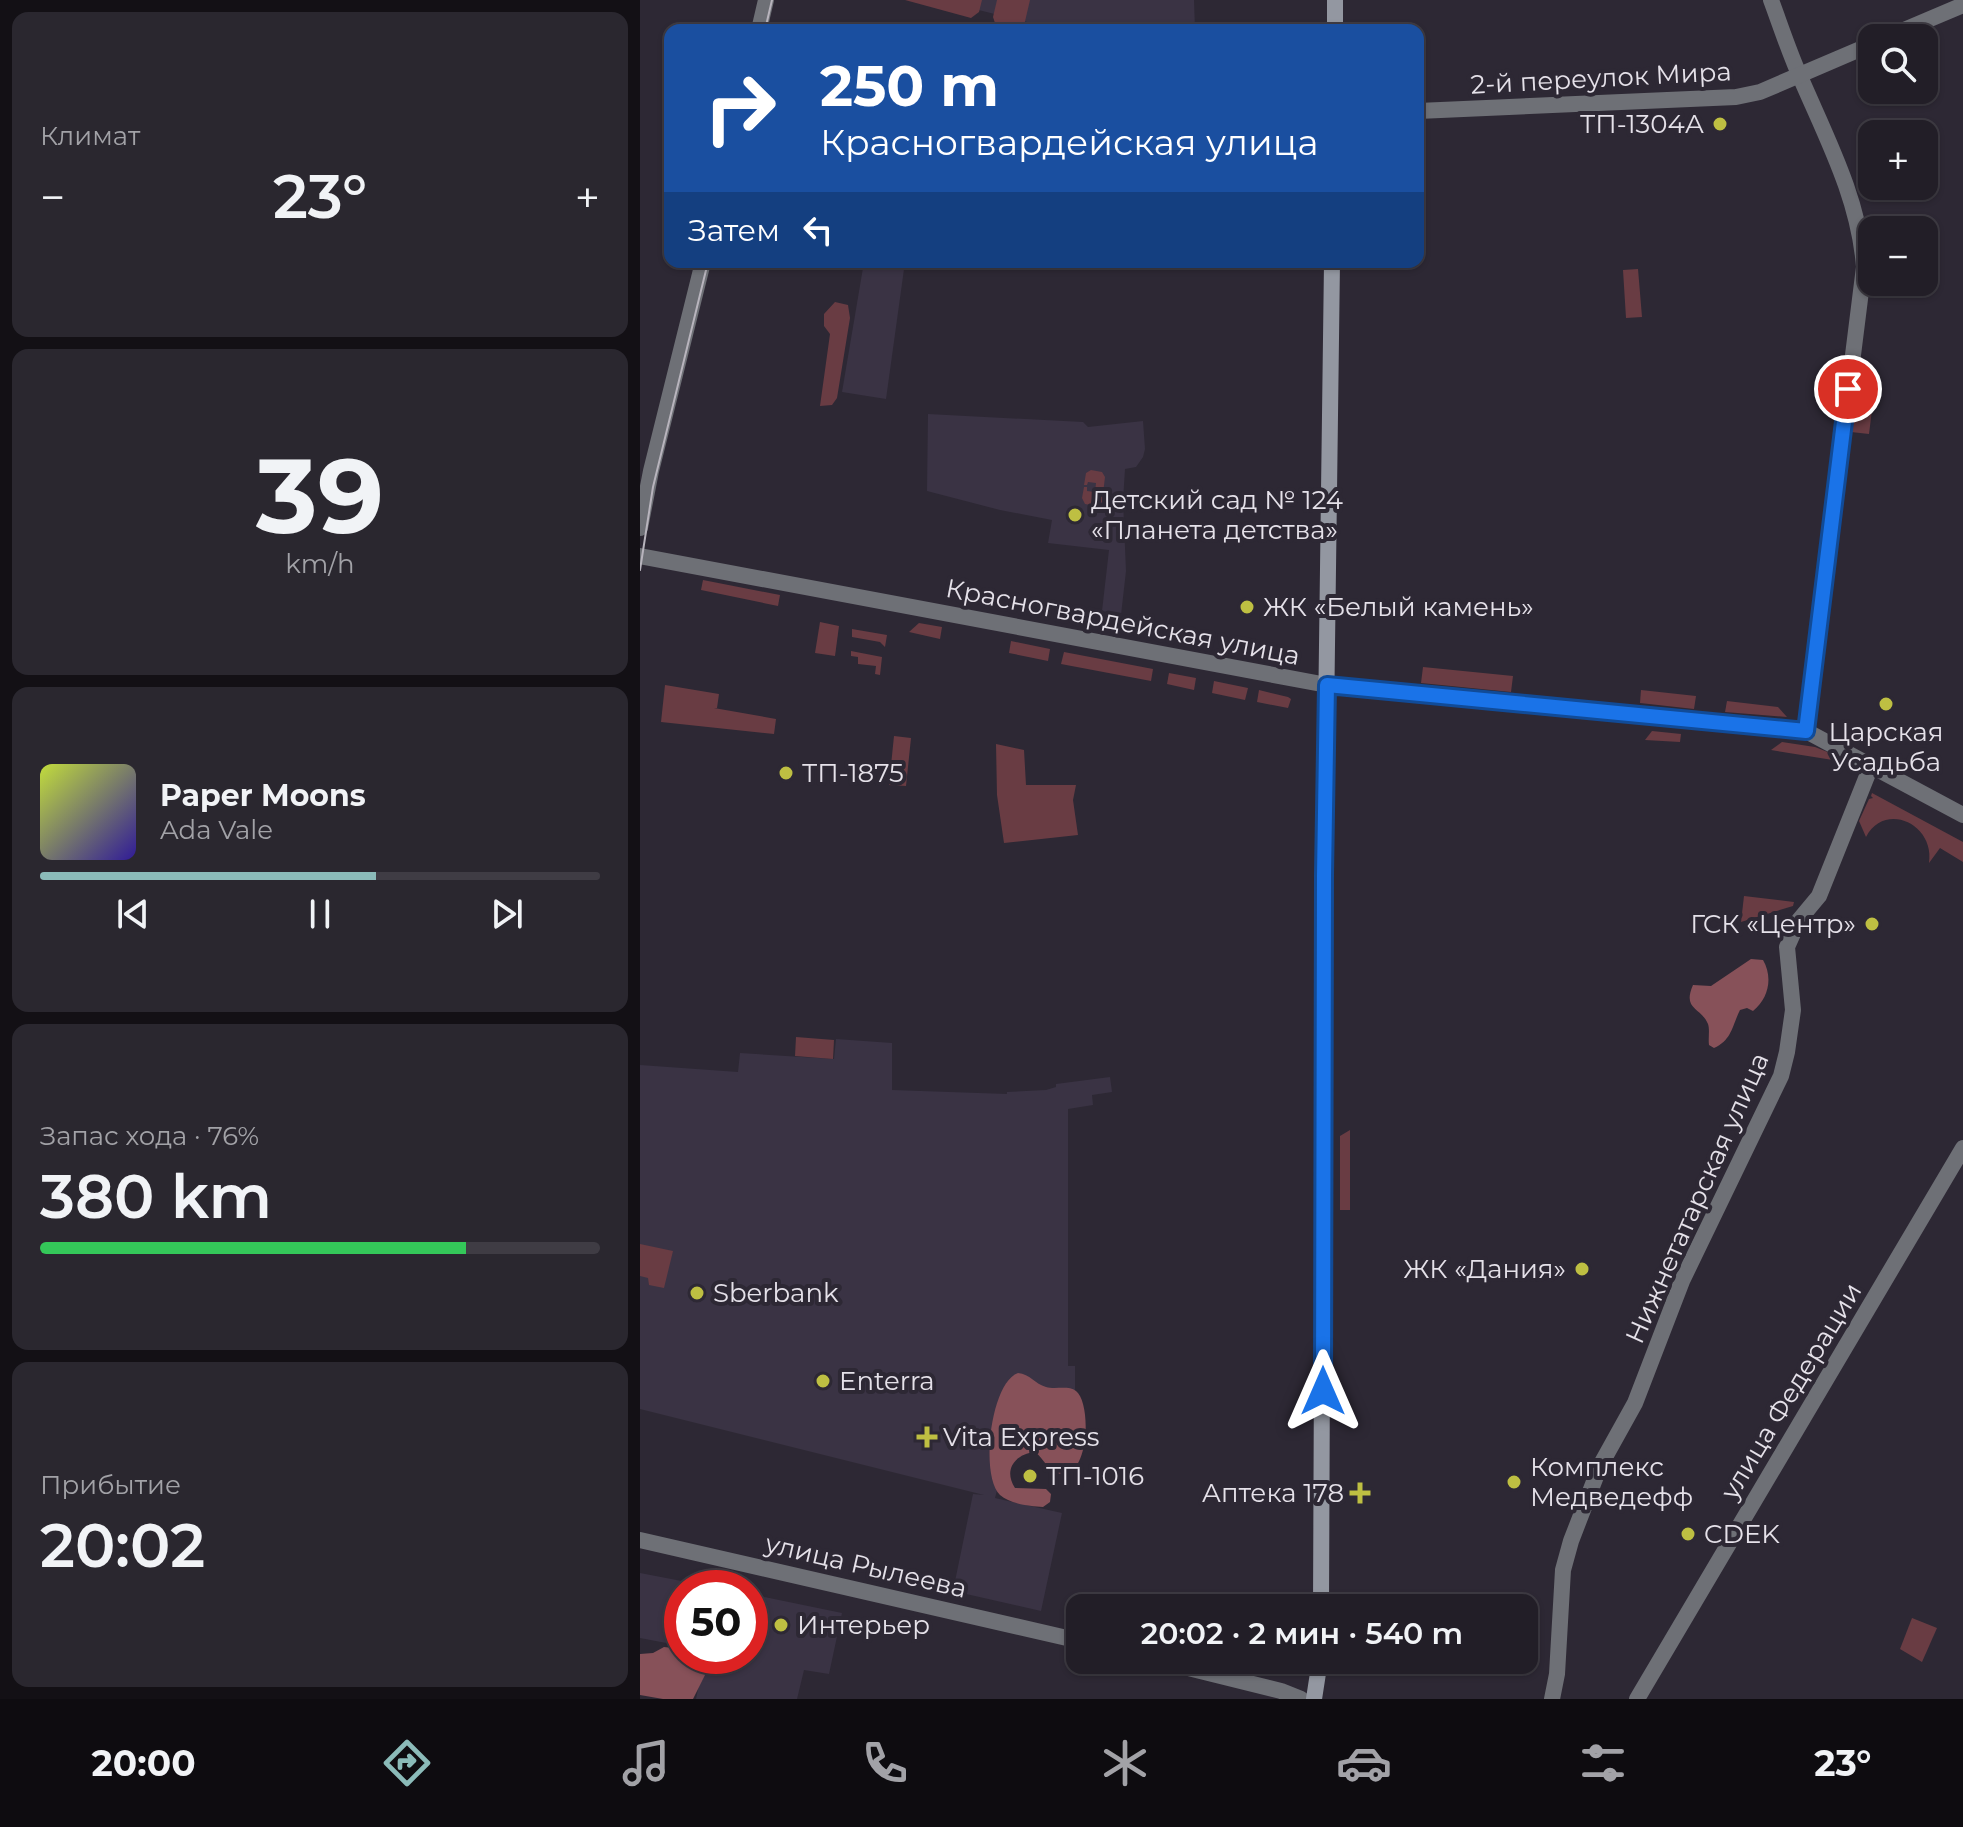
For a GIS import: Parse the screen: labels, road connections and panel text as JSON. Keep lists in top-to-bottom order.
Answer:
{
  "streets": {
    "street": [
      "2-й переулок Мира",
      "Красногвардейская улица",
      "Нижнетатарская улица",
      "улица Федерации",
      "улица Рылеева"
    ]
  },
  "crossings": [
    ["Красногвардейская улица", "Нижнетатарская улица"]
  ],
  "places": {
    "other": [
      "ТП-1304А",
      "Детский сад № 124 «Планета детства»",
      "ЖК «Белый камень»",
      "Царская Усадьба",
      "ТП-1875",
      "ГСК «Центр»",
      "ЖК «Дания»",
      "Sberbank",
      "Enterra",
      "ТП-1016",
      "Комплекс Медведефф",
      "CDEK",
      "Интерьер"
    ],
    "health": ["Vita Express", "Аптека 178"]
  },
  "page": {
    "tile": [
      "Климат",
      ["39", "km/h"],
      ["Запас хода · 76%", "380 km"],
      ["Прибытие", "20:02"]
    ],
    "map_buttons": ["+", "−"],
    "turn": ["250 m", "Красногвардейская улица"],
    "heat": ["−", "23°", "+"],
    "then": "Затем",
    "song": ["Paper Moons", "Ada Vale"],
    "limit": "50",
    "trip": "20:02 · 2 мин · 540 m",
    "tabs": ["20:00", "23°"]
  }
}
